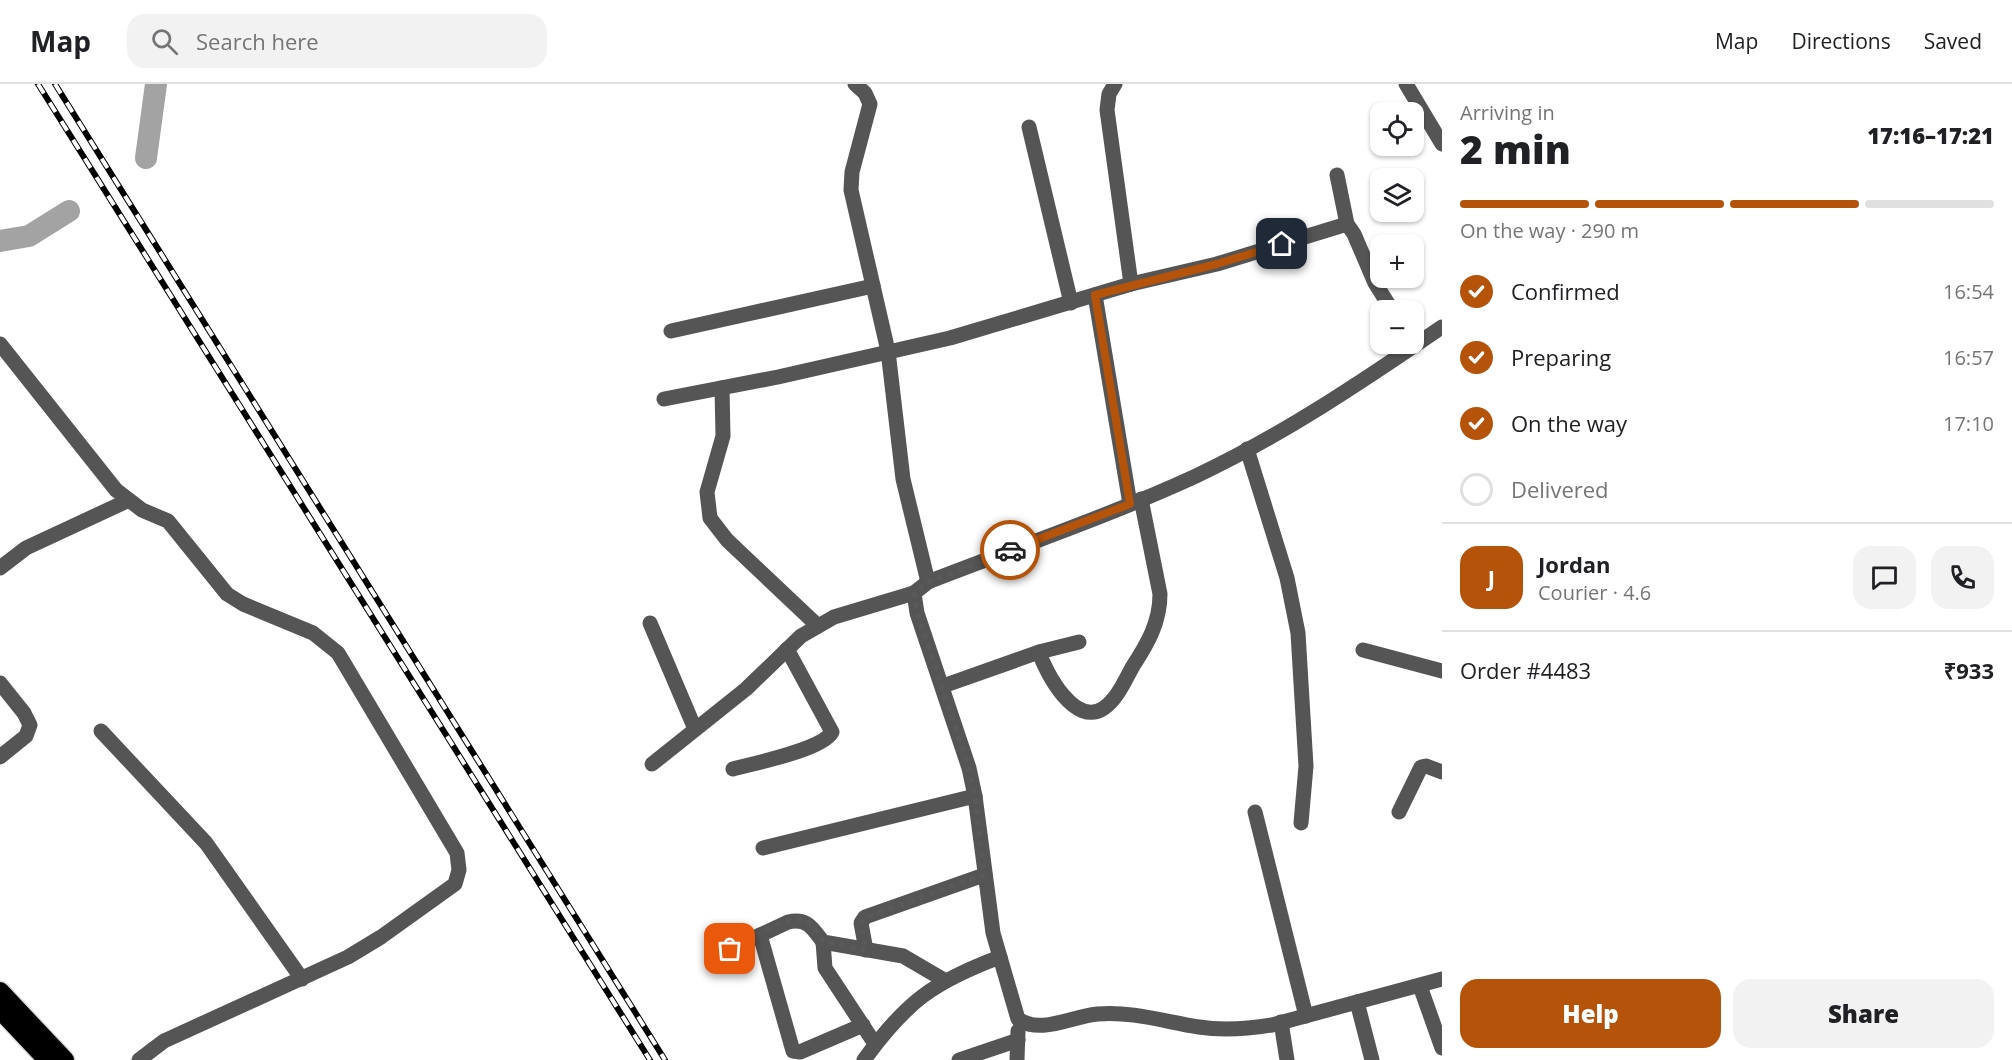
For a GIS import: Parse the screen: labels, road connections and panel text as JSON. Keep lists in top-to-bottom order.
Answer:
{
  "page": {
    "header": "Map",
    "search": "Search here",
    "nav": ["Map", "Directions", "Saved"],
    "heading": ["2 min", "Arriving in", "17:16–17:21"],
    "panel": [
      "Jordan",
      "Courier · 4.6",
      "Order #4483",
      "₹933"
    ],
    "map_buttons": ["+", "−"],
    "bar": "On the way · 290 m",
    "list": [
      ["Confirmed", "16:54"],
      ["Preparing", "16:57"],
      ["On the way", "17:10"],
      "Delivered"
    ],
    "round": "J",
    "buttons": ["Help", "Share"]
  }
}
